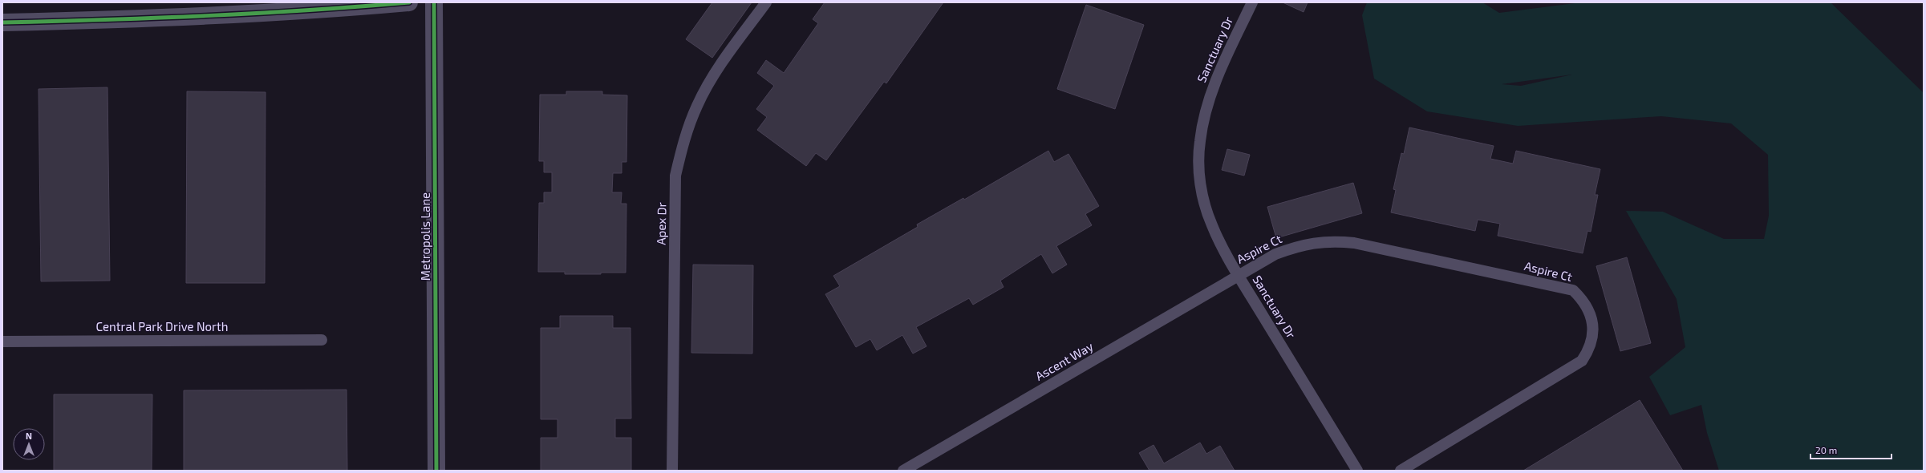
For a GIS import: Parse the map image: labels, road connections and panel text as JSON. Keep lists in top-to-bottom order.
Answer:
{
  "streets": {
    "street": ["Metropolis Lane"],
    "lane": [
      "Sanctuary Dr",
      "Apex Dr",
      "Aspire Ct",
      "Central Park Drive North",
      "Ascent Way"
    ]
  },
  "crossings": [
    ["Sanctuary Dr", "Aspire Ct"],
    ["Sanctuary Dr", "Ascent Way"],
    ["Aspire Ct", "Ascent Way"]
  ],
  "scale_bar": "20 m",
  "north": "top"
}
